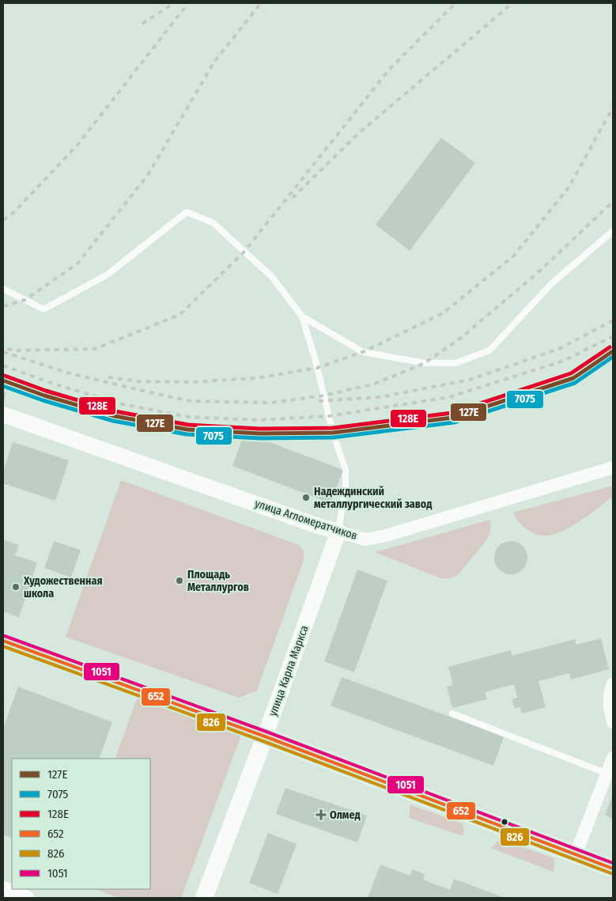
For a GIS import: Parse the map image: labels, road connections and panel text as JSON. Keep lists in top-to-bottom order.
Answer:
{
  "streets": {
    "main road": ["улица Карла Маркса"],
    "street": ["улица Агломератчиков"]
  },
  "crossings": [
    ["улица Агломератчиков", "улица Карла Маркса"]
  ],
  "places": {
    "other": ["Надеждинский металлургический завод", "Площадь Металлургов", "Художественная школа"],
    "health": ["Олмед"]
  },
  "lines": [
    "transit line 128Е",
    "transit line 127Е",
    "transit line 7075",
    "transit line 1051",
    "transit line 652",
    "transit line 826"
  ],
  "legend": [
    "127Е",
    "7075",
    "128Е",
    "652",
    "826",
    "1051"
  ]
}
